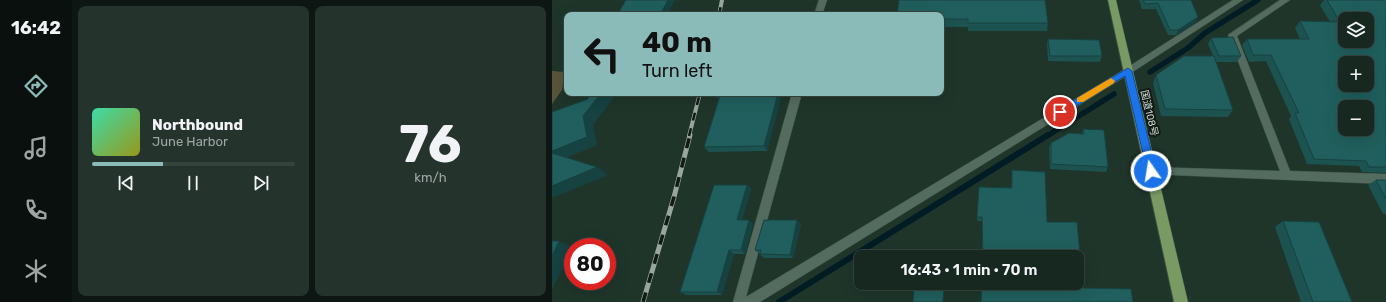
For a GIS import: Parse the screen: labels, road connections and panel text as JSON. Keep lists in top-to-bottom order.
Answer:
{
  "streets": {
    "highway": ["国道108号"]
  },
  "page": {
    "tabs": "16:42",
    "tile": ["76", "km/h"],
    "map_buttons": ["+", "−"],
    "turn": ["40 m", "Turn left"],
    "song": ["Northbound", "June Harbor"],
    "limit": "80",
    "trip": "16:43 · 1 min · 70 m"
  }
}
